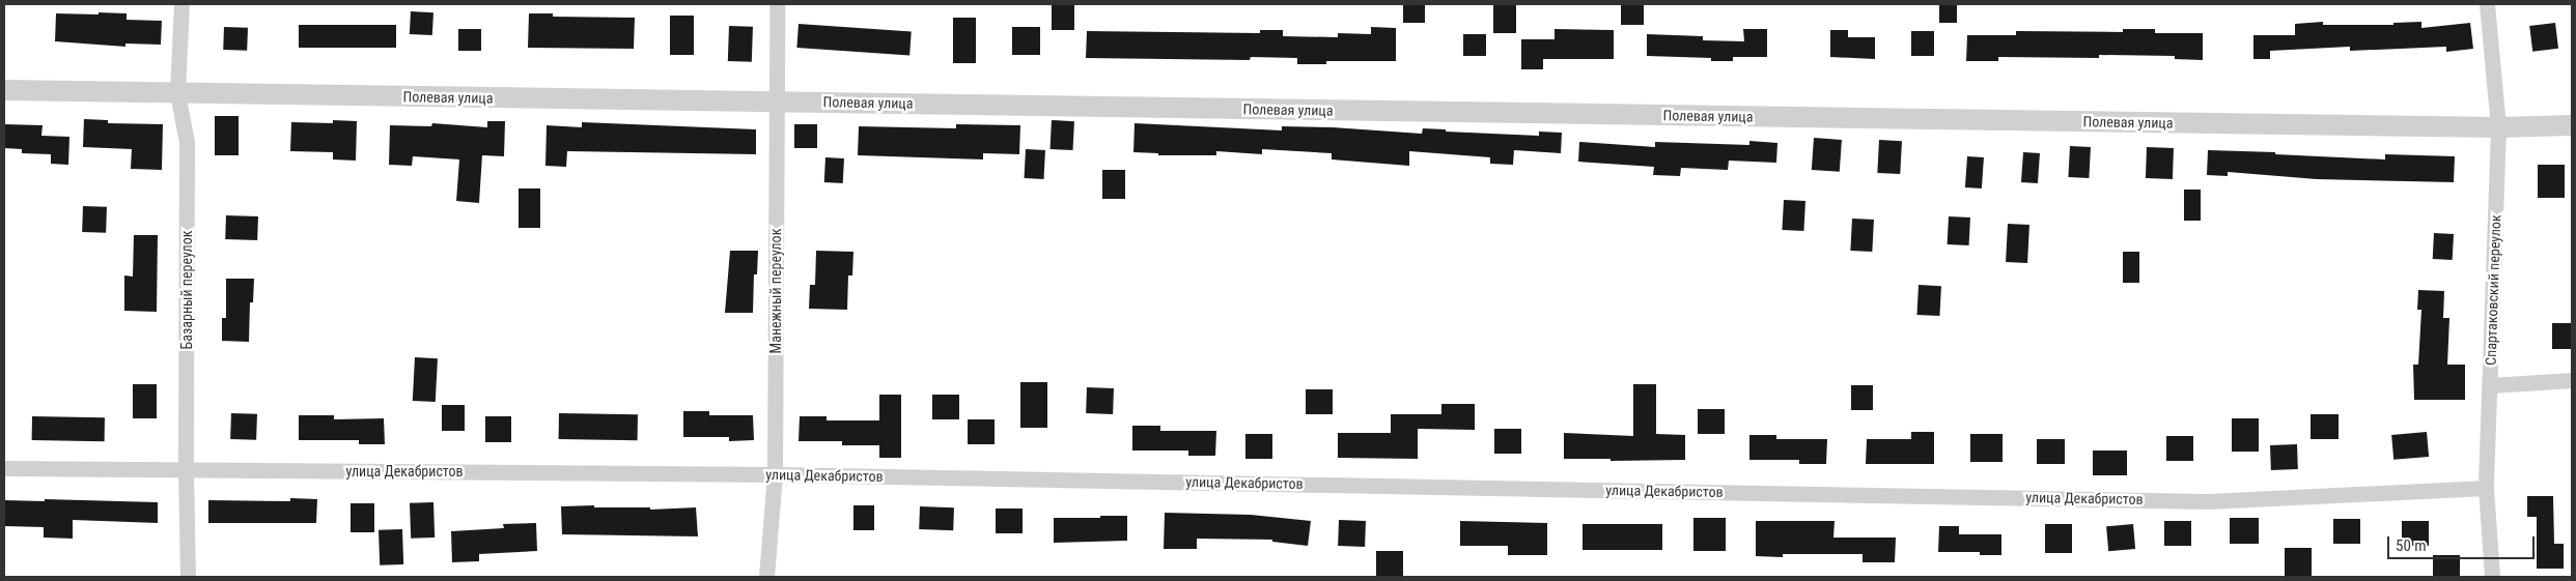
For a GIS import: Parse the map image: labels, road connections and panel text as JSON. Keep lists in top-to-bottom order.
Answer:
{
  "streets": {
    "street": [
      "Полевая улица",
      "Базарный переулок",
      "Спартаковский переулок",
      "Манежный переулок",
      "улица Декабристов"
    ]
  },
  "crossings": [
    ["Полевая улица", "Базарный переулок"],
    ["Полевая улица", "Спартаковский переулок"],
    ["Полевая улица", "Манежный переулок"],
    ["Базарный переулок", "улица Декабристов"],
    ["Спартаковский переулок", "улица Декабристов"],
    ["Манежный переулок", "улица Декабристов"]
  ],
  "scale_bar": "50 m"
}
